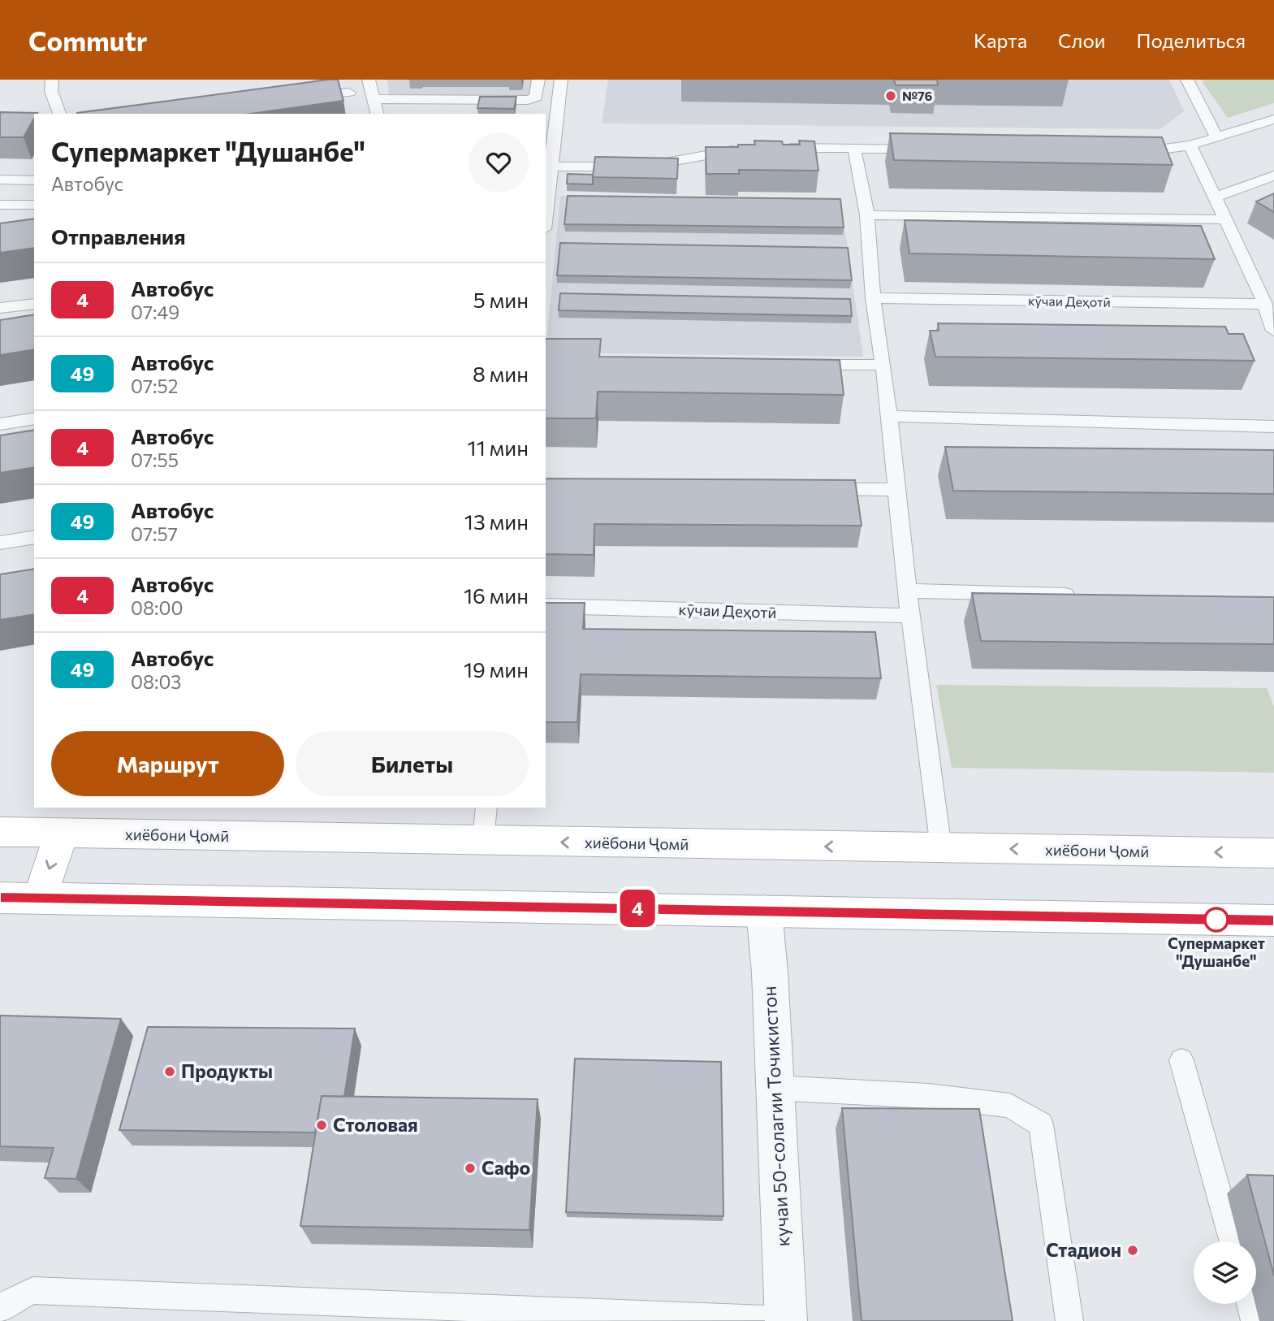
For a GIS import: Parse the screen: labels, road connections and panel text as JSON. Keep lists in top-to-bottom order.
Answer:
{
  "streets": {
    "main road": ["хиёбони Ҷомӣ"],
    "street": ["кучаи 50-солагии Точикистон"],
    "lane": ["кӯчаи Деҳотӣ"]
  },
  "places": [
    "№76",
    "Супермаркет \"Душанбе\"",
    "Продукты",
    "Столовая",
    "Сафо",
    "Стадион"
  ],
  "lines": ["bus line 4"],
  "page": {
    "header": "Commutr",
    "nav": ["Карта", "Слои", "Поделиться"],
    "on_map": "4",
    "heading": [
      ["Супермаркет \"Душанбе\"", "Автобус"],
      "Отправления"
    ],
    "list": [
      {
        "mark": "4",
        "name": "Автобус",
        "note": "07:49",
        "value": "5 мин"
      },
      {
        "mark": "49",
        "name": "Автобус",
        "note": "07:52",
        "value": "8 мин"
      },
      {
        "mark": "4",
        "name": "Автобус",
        "note": "07:55",
        "value": "11 мин"
      },
      {
        "mark": "49",
        "name": "Автобус",
        "note": "07:57",
        "value": "13 мин"
      },
      {
        "mark": "4",
        "name": "Автобус",
        "note": "08:00",
        "value": "16 мин"
      },
      {
        "mark": "49",
        "name": "Автобус",
        "note": "08:03",
        "value": "19 мин"
      }
    ],
    "buttons": ["Маршрут", "Билеты"]
  }
}
